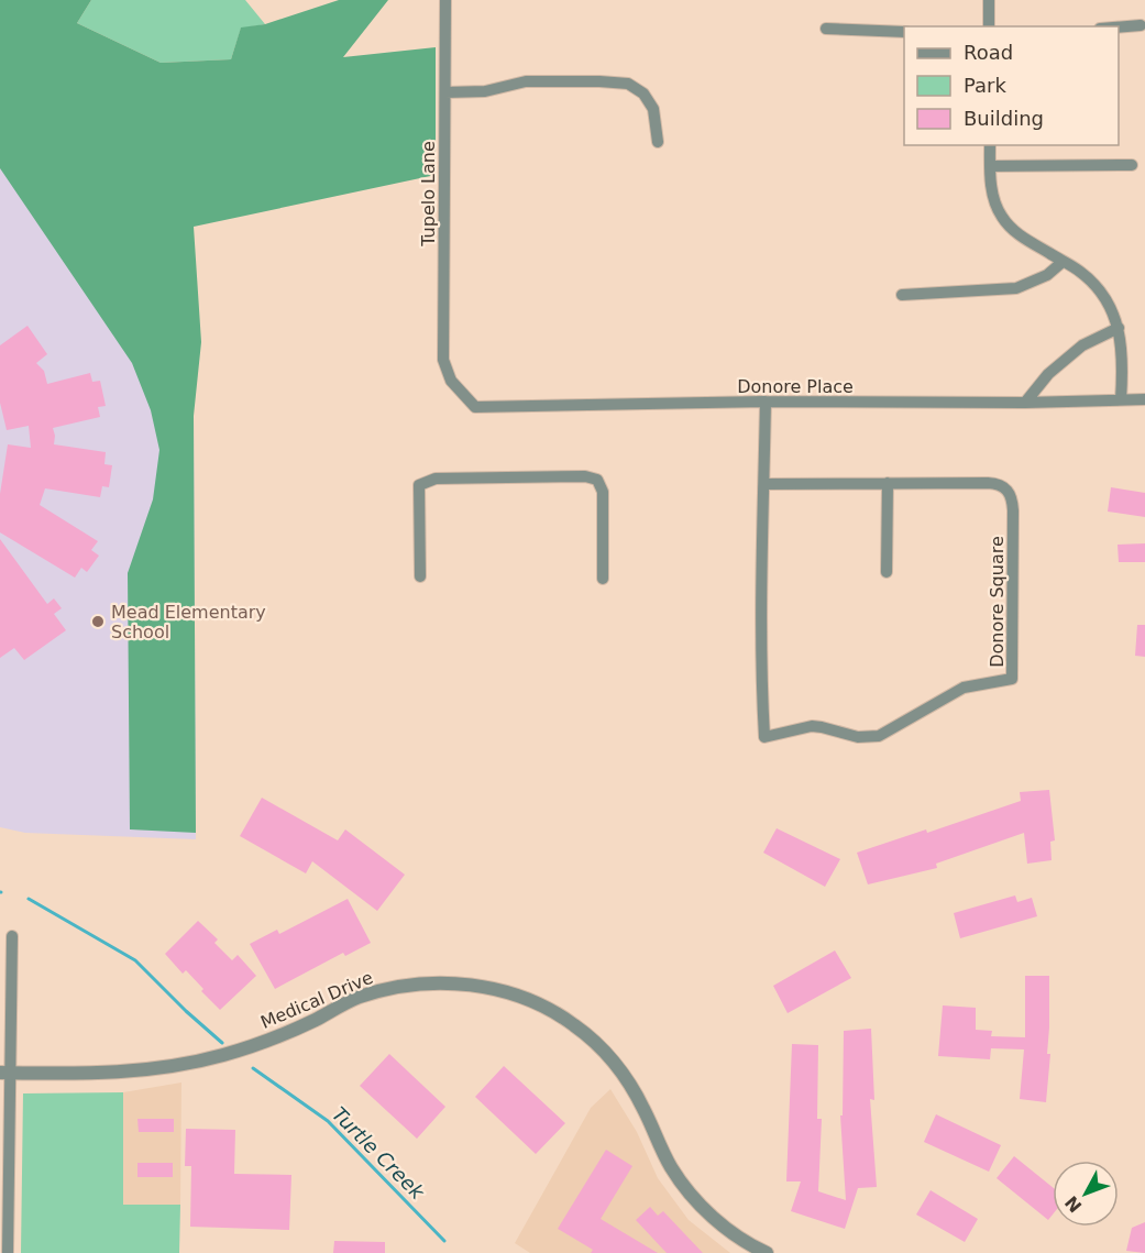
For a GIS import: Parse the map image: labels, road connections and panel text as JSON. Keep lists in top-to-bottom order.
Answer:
{
  "streets": {
    "street": [
      "Tupelo Lane",
      "Donore Place",
      "Donore Square",
      "Medical Drive"
    ]
  },
  "crossings": [
    ["Tupelo Lane", "Donore Place"],
    ["Donore Place", "Donore Square"]
  ],
  "water": ["Turtle Creek"],
  "places": ["Mead Elementary School"],
  "legend": ["Road", "Park", "Building"],
  "north": "bottom left"
}
